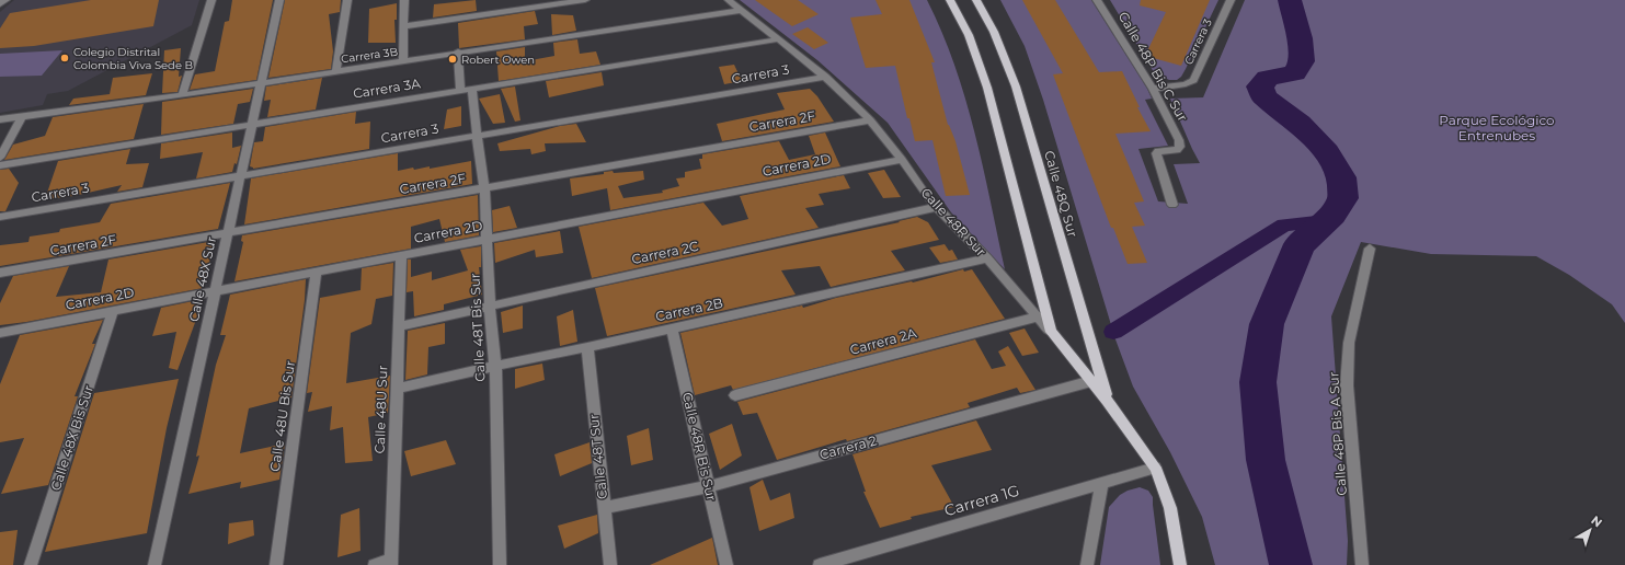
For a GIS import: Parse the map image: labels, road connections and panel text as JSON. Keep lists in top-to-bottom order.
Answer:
{
  "streets": {
    "main road": ["Calle 48Q Sur", "Calle 48R Sur"],
    "street": [
      "Carrera 3",
      "Carrera 3B",
      "Calle 48P Bis C Sur",
      "Carrera 3A",
      "Carrera 2F",
      "Carrera 2D",
      "Carrera 2C",
      "Calle 48X Sur",
      "Carrera 2B",
      "Calle 48T Bis Sur",
      "Carrera 2A",
      "Calle 48U Sur",
      "Calle 48U Bis Sur",
      "Calle 48P Bis A Sur",
      "Calle 48X Bis Sur",
      "Calle 48R Bis Sur",
      "Carrera 2",
      "Calle 48T Sur",
      "Carrera 1G"
    ]
  },
  "crossings": [
    ["Carrera 3", "Calle 48P Bis C Sur"],
    ["Carrera 3", "Calle 48R Sur"],
    ["Carrera 3", "Calle 48X Sur"],
    ["Carrera 3", "Calle 48T Bis Sur"],
    ["Carrera 3B", "Calle 48R Sur"],
    ["Carrera 3B", "Calle 48X Sur"],
    ["Carrera 3A", "Calle 48R Sur"],
    ["Carrera 3A", "Calle 48X Sur"],
    ["Carrera 3A", "Calle 48T Bis Sur"],
    ["Carrera 2F", "Calle 48R Sur"],
    ["Carrera 2F", "Calle 48X Sur"],
    ["Carrera 2F", "Calle 48T Bis Sur"],
    ["Carrera 2D", "Calle 48R Sur"],
    ["Carrera 2D", "Calle 48X Sur"],
    ["Carrera 2D", "Calle 48T Bis Sur"],
    ["Carrera 2D", "Calle 48U Sur"],
    ["Carrera 2D", "Calle 48U Bis Sur"],
    ["Carrera 2D", "Calle 48X Bis Sur"],
    ["Calle 48Q Sur", "Calle 48R Sur"],
    ["Calle 48R Sur", "Carrera 2C"],
    ["Calle 48R Sur", "Carrera 2B"],
    ["Calle 48R Sur", "Carrera 2A"],
    ["Calle 48R Sur", "Carrera 2"],
    ["Calle 48R Sur", "Carrera 1G"],
    ["Carrera 2C", "Calle 48T Bis Sur"],
    ["Carrera 2C", "Calle 48U Sur"],
    ["Carrera 2B", "Calle 48T Bis Sur"],
    ["Carrera 2B", "Calle 48U Sur"],
    ["Carrera 2B", "Calle 48R Bis Sur"],
    ["Carrera 2B", "Calle 48T Sur"],
    ["Calle 48R Bis Sur", "Carrera 2"],
    ["Carrera 2", "Calle 48T Sur"]
  ],
  "parks": ["Parque Ecológico Entrenubes"],
  "places": ["Colegio Distrital Colombia Viva Sede B", "Robert Owen"],
  "north": "top right"
}
